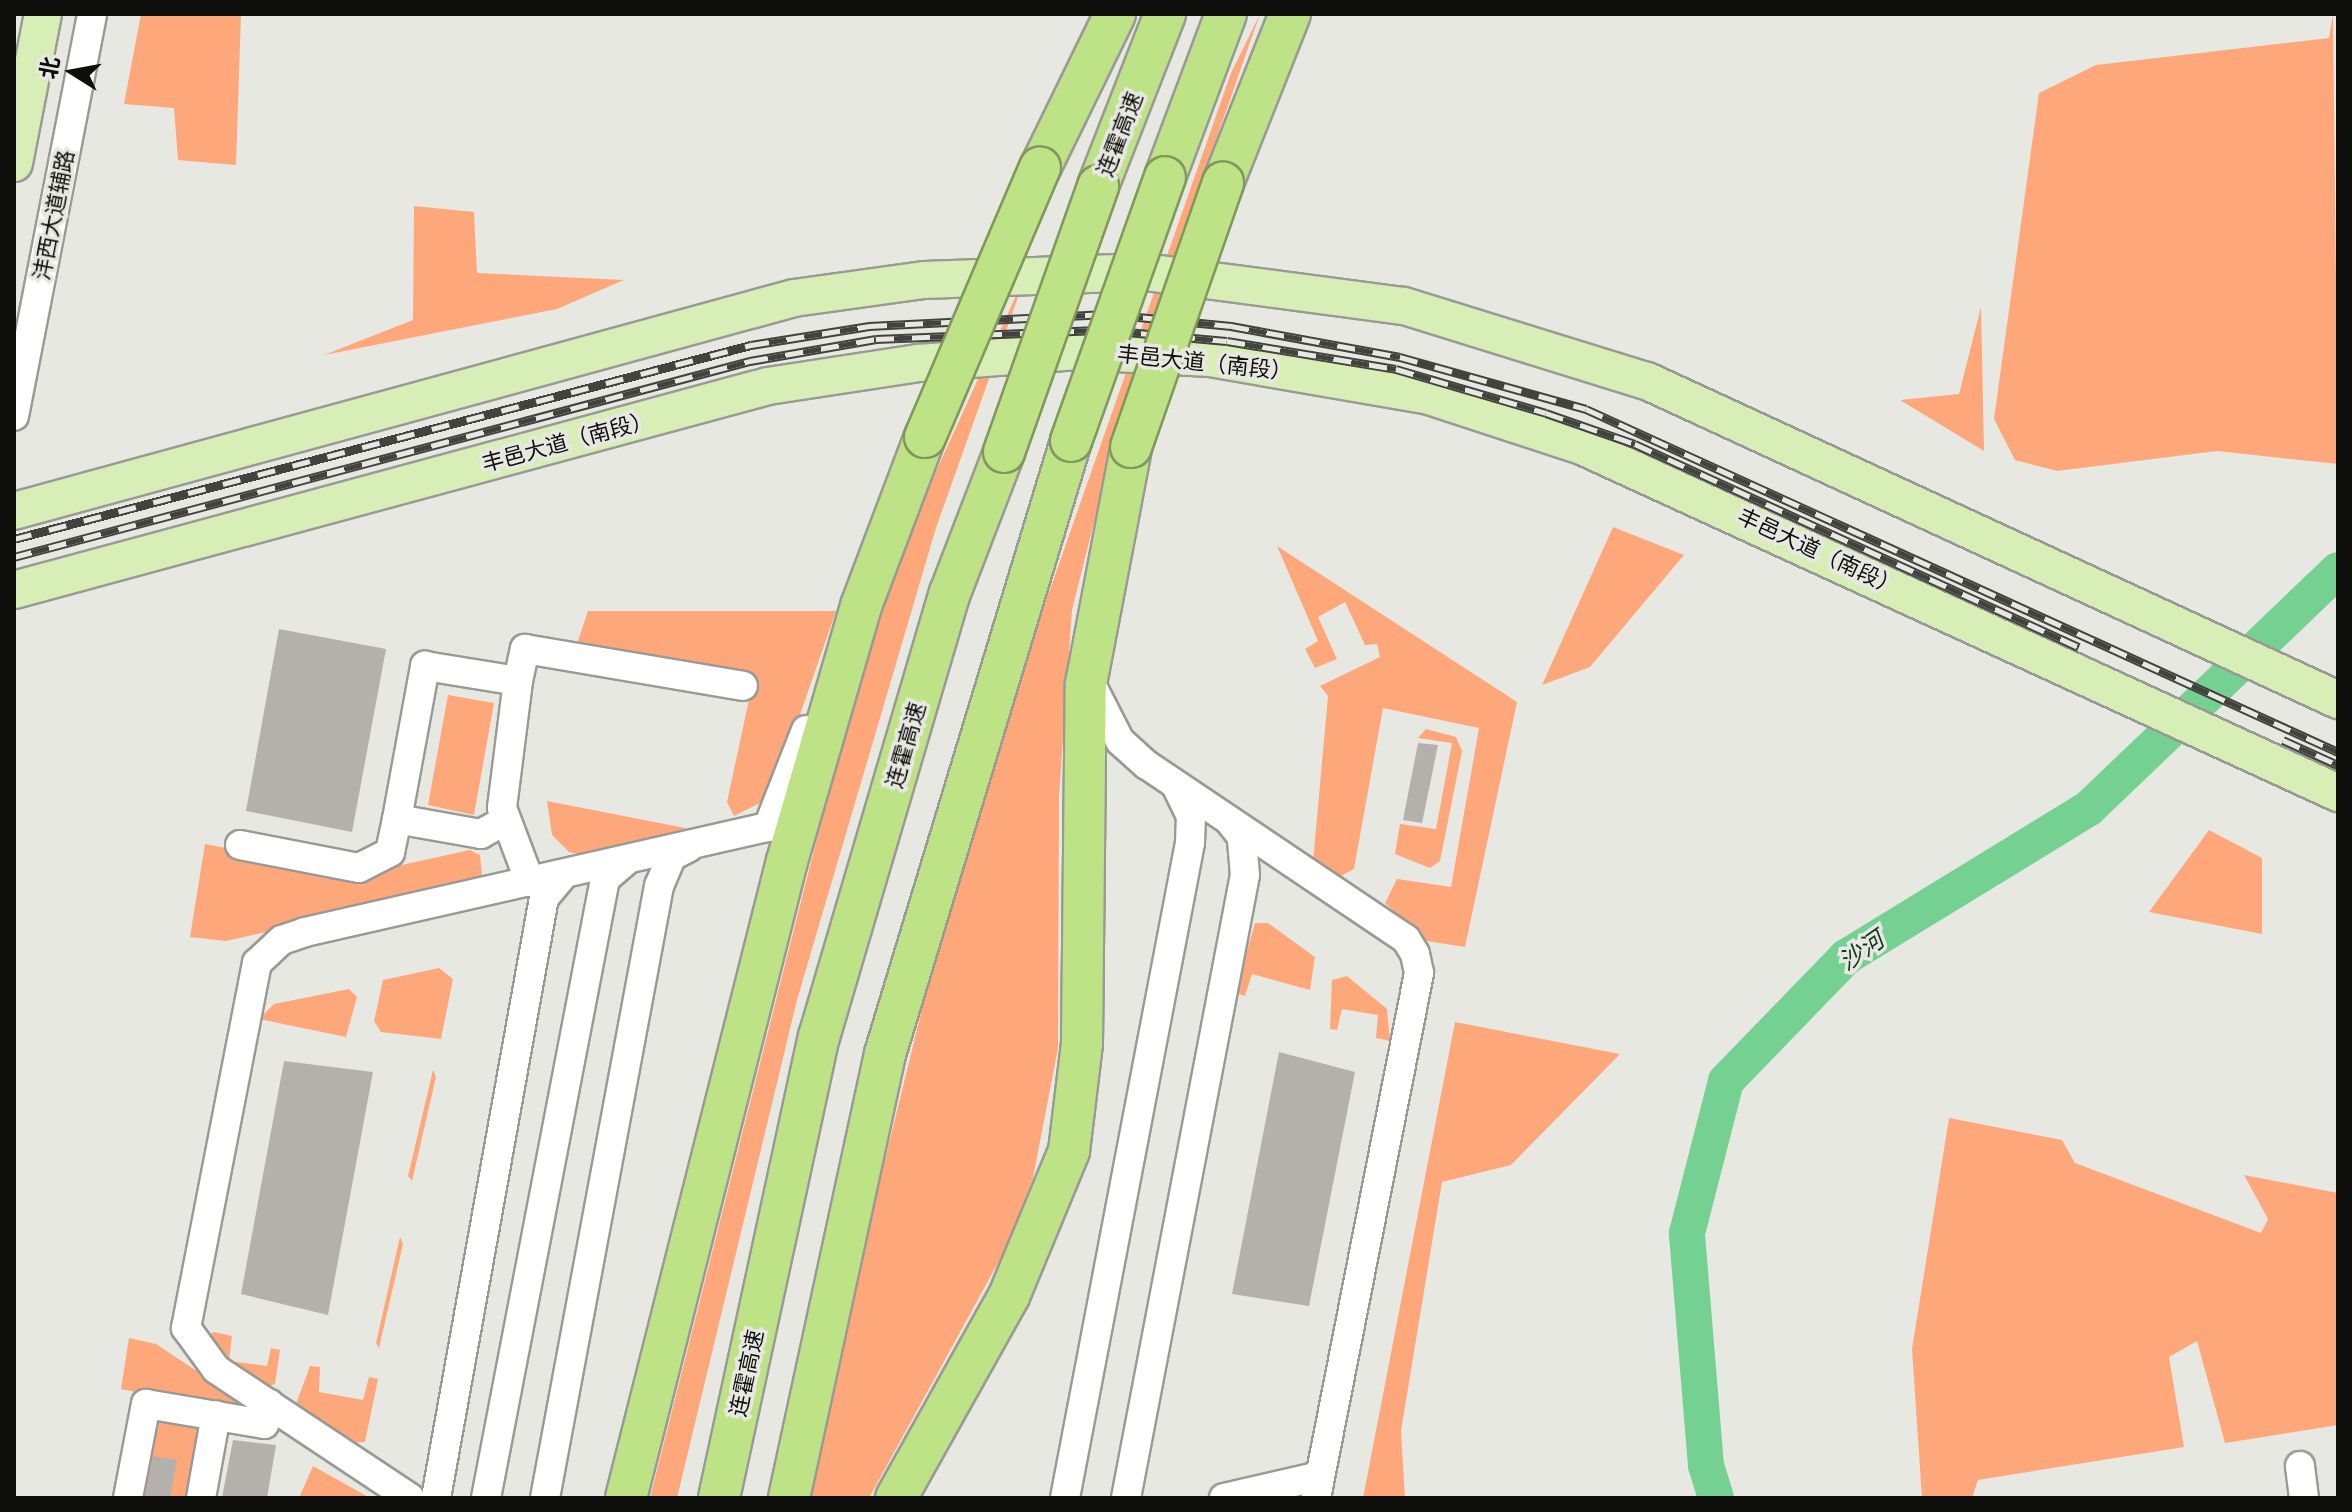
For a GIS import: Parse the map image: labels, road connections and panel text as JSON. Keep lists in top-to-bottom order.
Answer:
{
  "streets": {
    "highway": ["连霍高速"],
    "main road": ["丰邑大道（南段）"],
    "street": ["沣西大道辅路"]
  },
  "water": ["沙河"],
  "north": "left"
}
